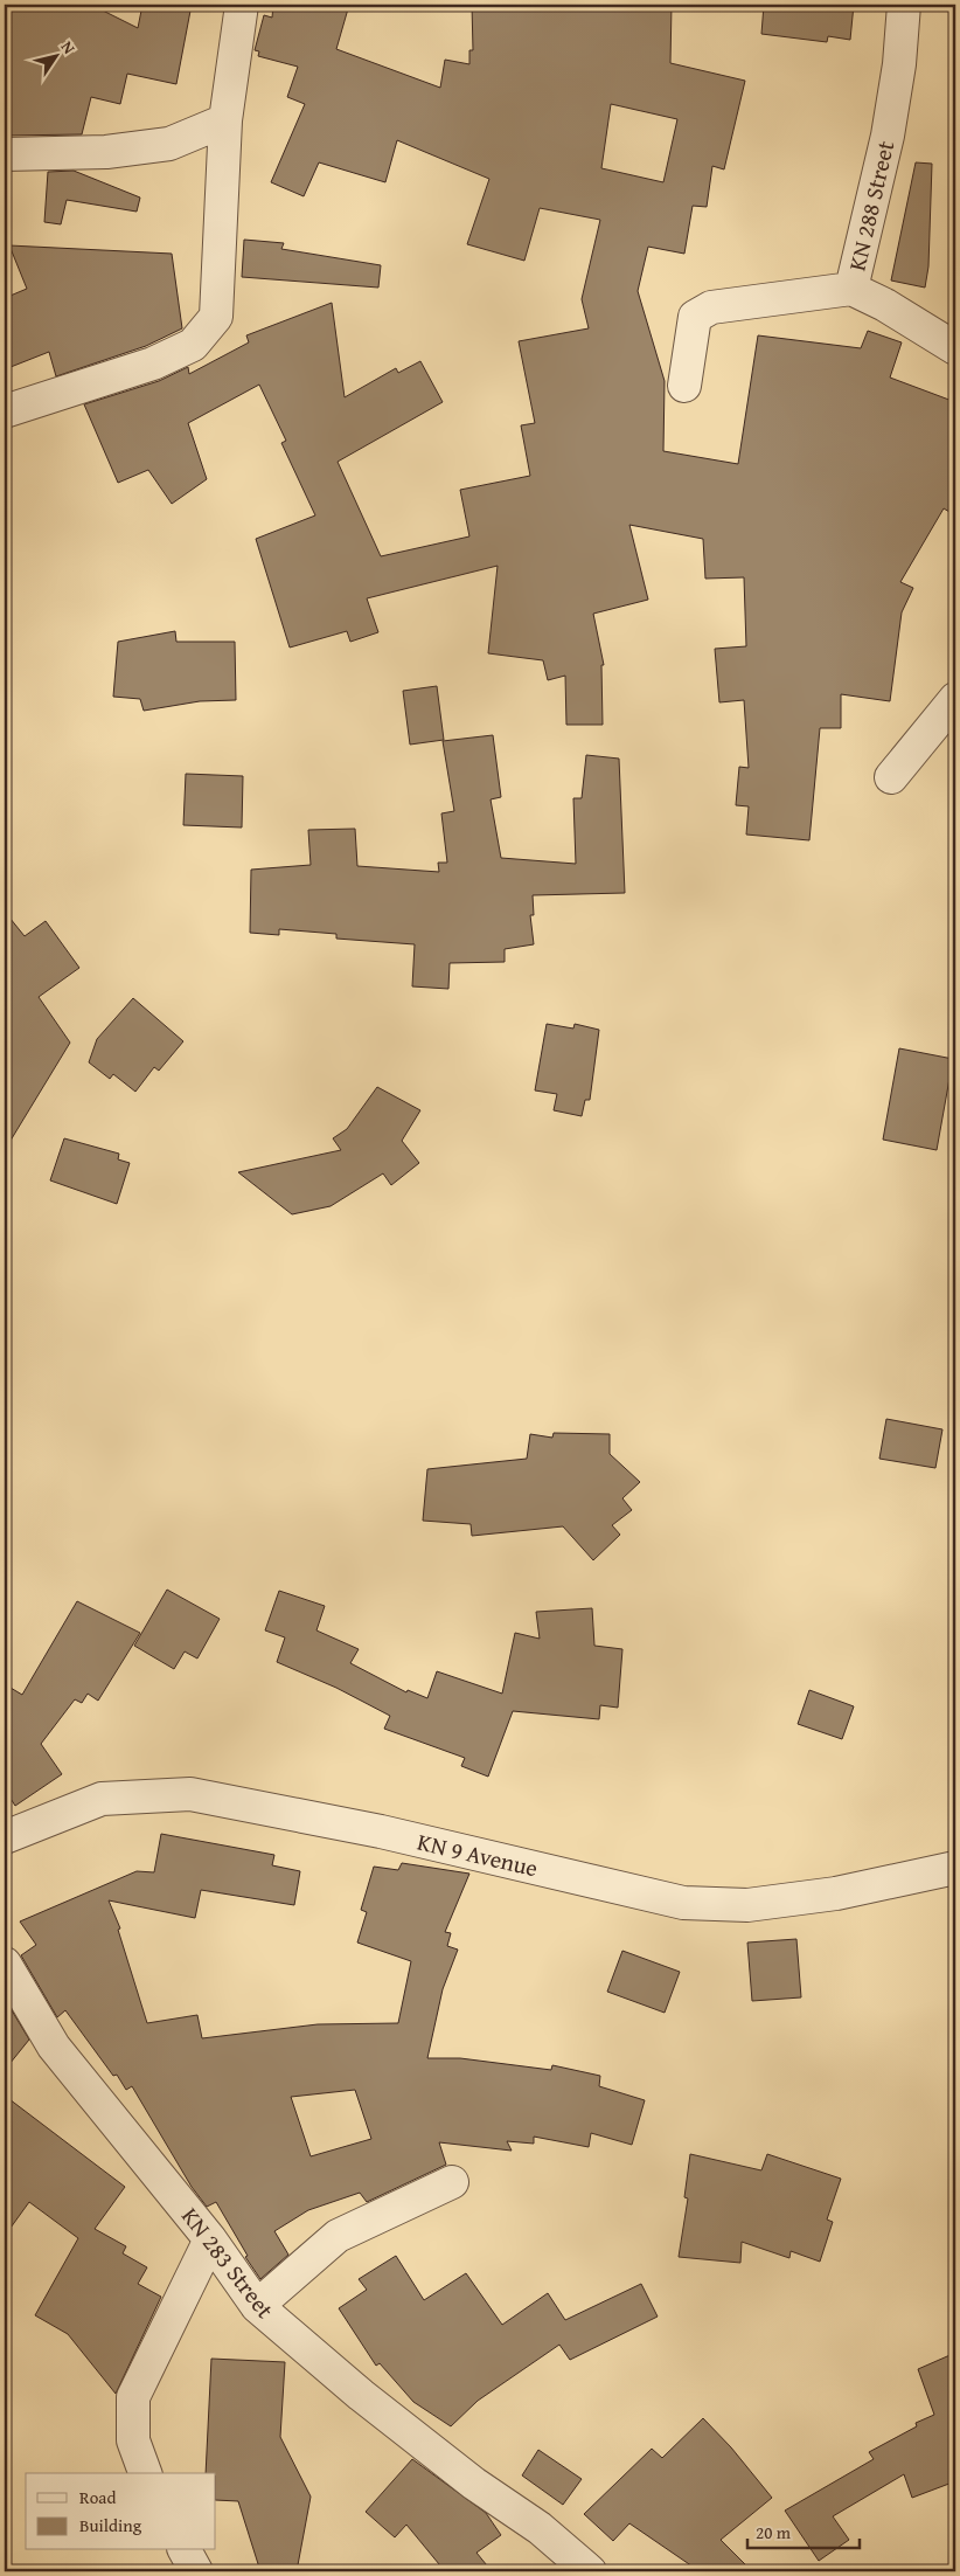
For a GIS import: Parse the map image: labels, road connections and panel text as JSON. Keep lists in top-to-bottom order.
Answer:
{
  "streets": {
    "street": ["KN 288 Street", "KN 9 Avenue", "KN 283 Street"]
  },
  "legend": ["Road", "Building"],
  "scale_bar": "20 m",
  "north": "top right"
}
